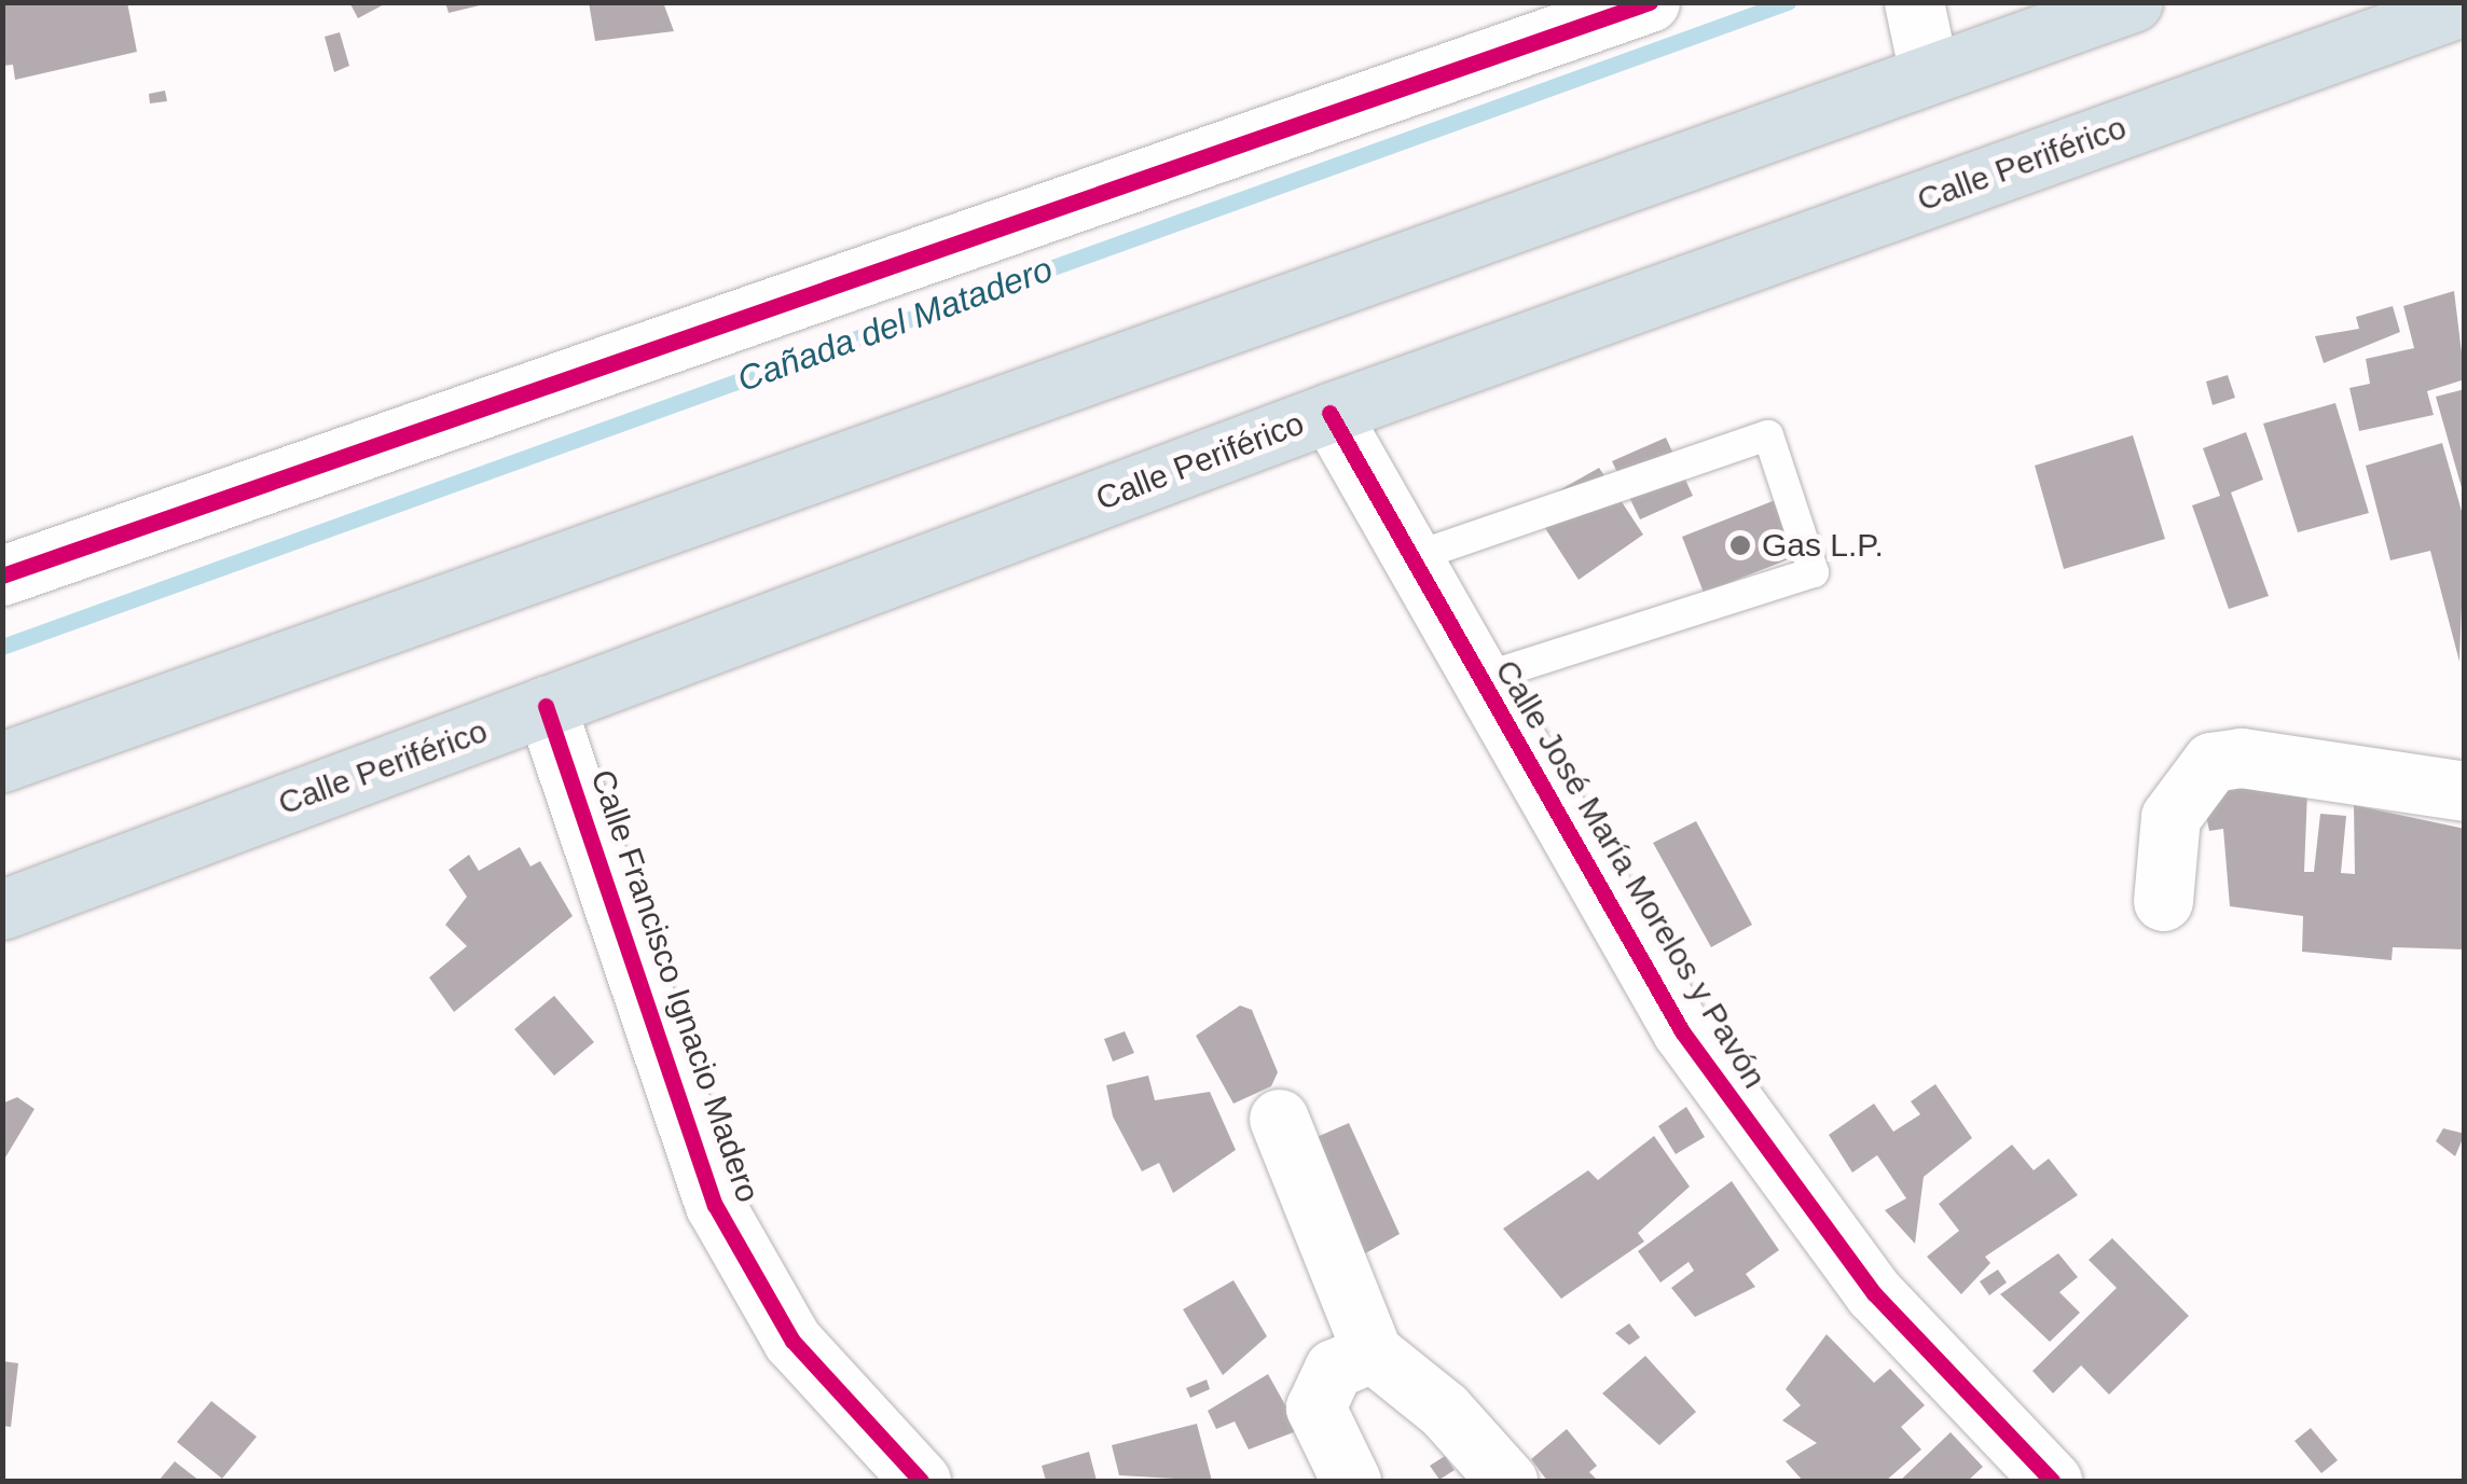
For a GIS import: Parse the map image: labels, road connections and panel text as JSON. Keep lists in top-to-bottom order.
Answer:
{
  "streets": {
    "highway": ["Calle Periférico"],
    "street": ["Calle José María Morelos y Pavón", "Calle Francisco Ignacio Madero"]
  },
  "crossings": [
    ["Calle Periférico", "Calle José María Morelos y Pavón"],
    ["Calle Periférico", "Calle Francisco Ignacio Madero"]
  ],
  "water": ["Cañada del Matadero"],
  "places": ["Gas L.P."]
}
